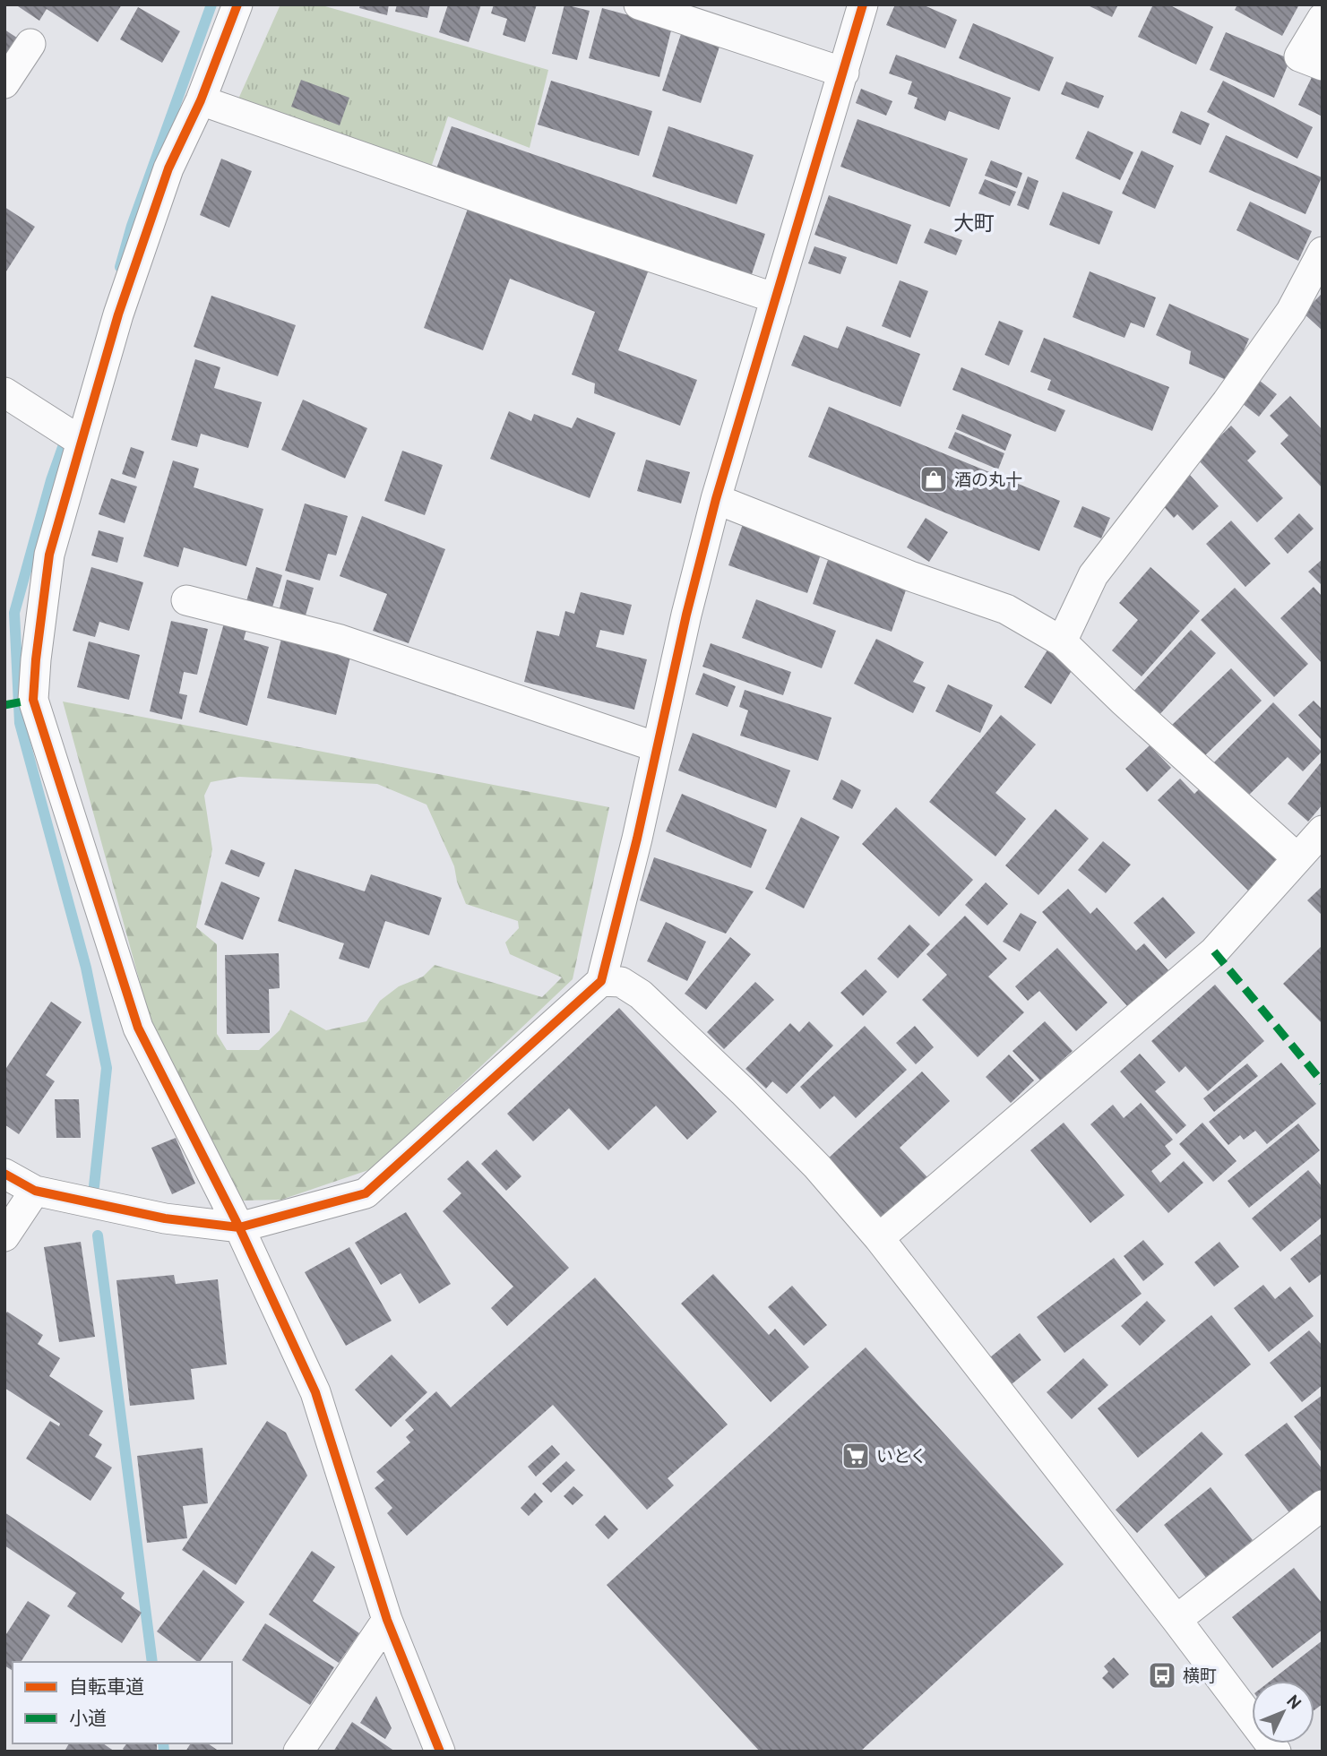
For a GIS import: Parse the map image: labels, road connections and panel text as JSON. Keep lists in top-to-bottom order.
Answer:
{
  "districts": ["大町"],
  "places": {
    "shop": ["酒の丸十"],
    "supermarket": ["いとく"],
    "bus stop": ["横町"]
  },
  "legend": ["自転車道", "小道"],
  "north": "top right"
}
